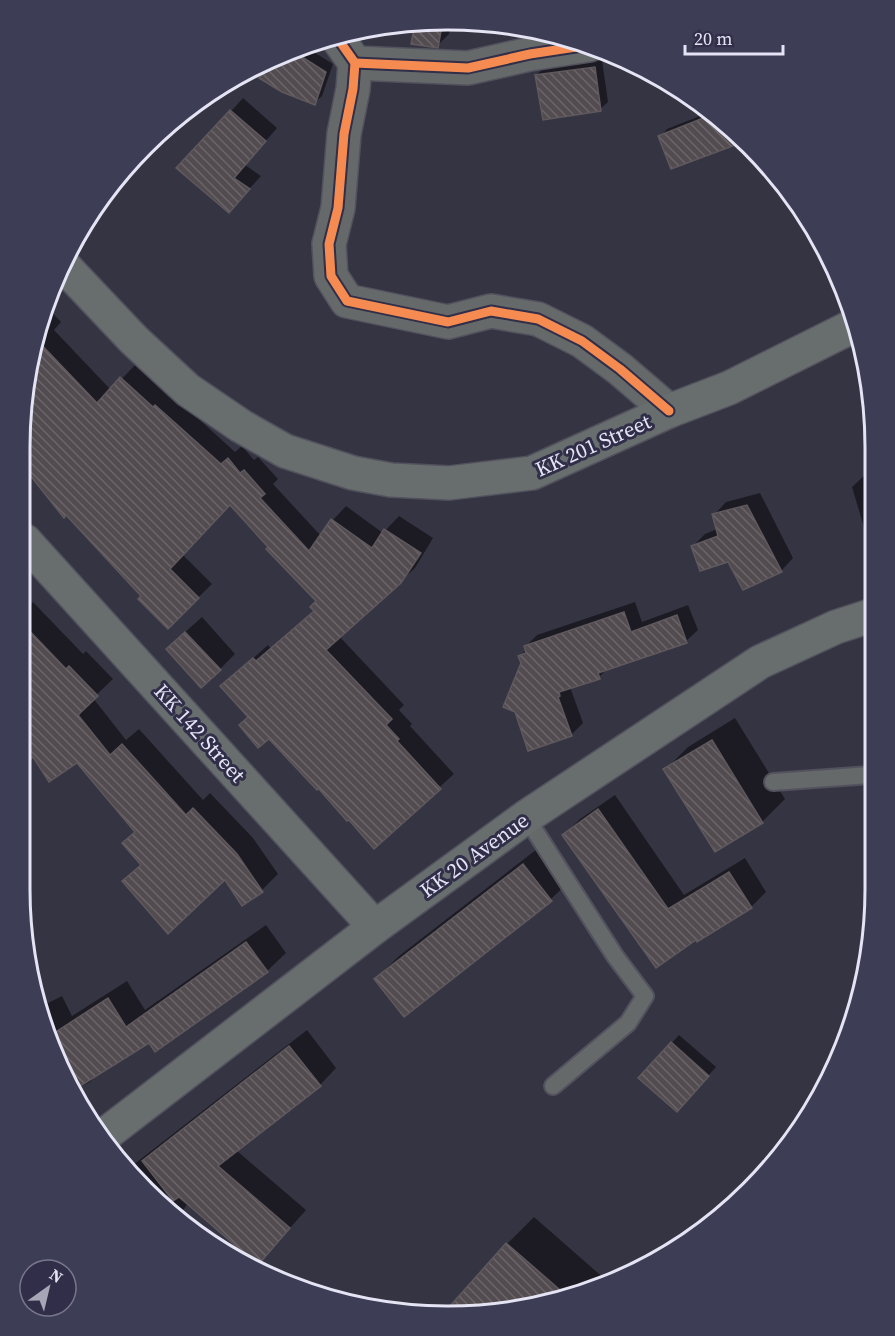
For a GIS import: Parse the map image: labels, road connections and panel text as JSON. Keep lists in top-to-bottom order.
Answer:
{
  "streets": {
    "main road": ["KK 201 Street", "KK 142 Street", "KK 20 Avenue"]
  },
  "crossings": [
    ["KK 142 Street", "KK 20 Avenue"]
  ],
  "scale_bar": "20 m",
  "north": "top right"
}
